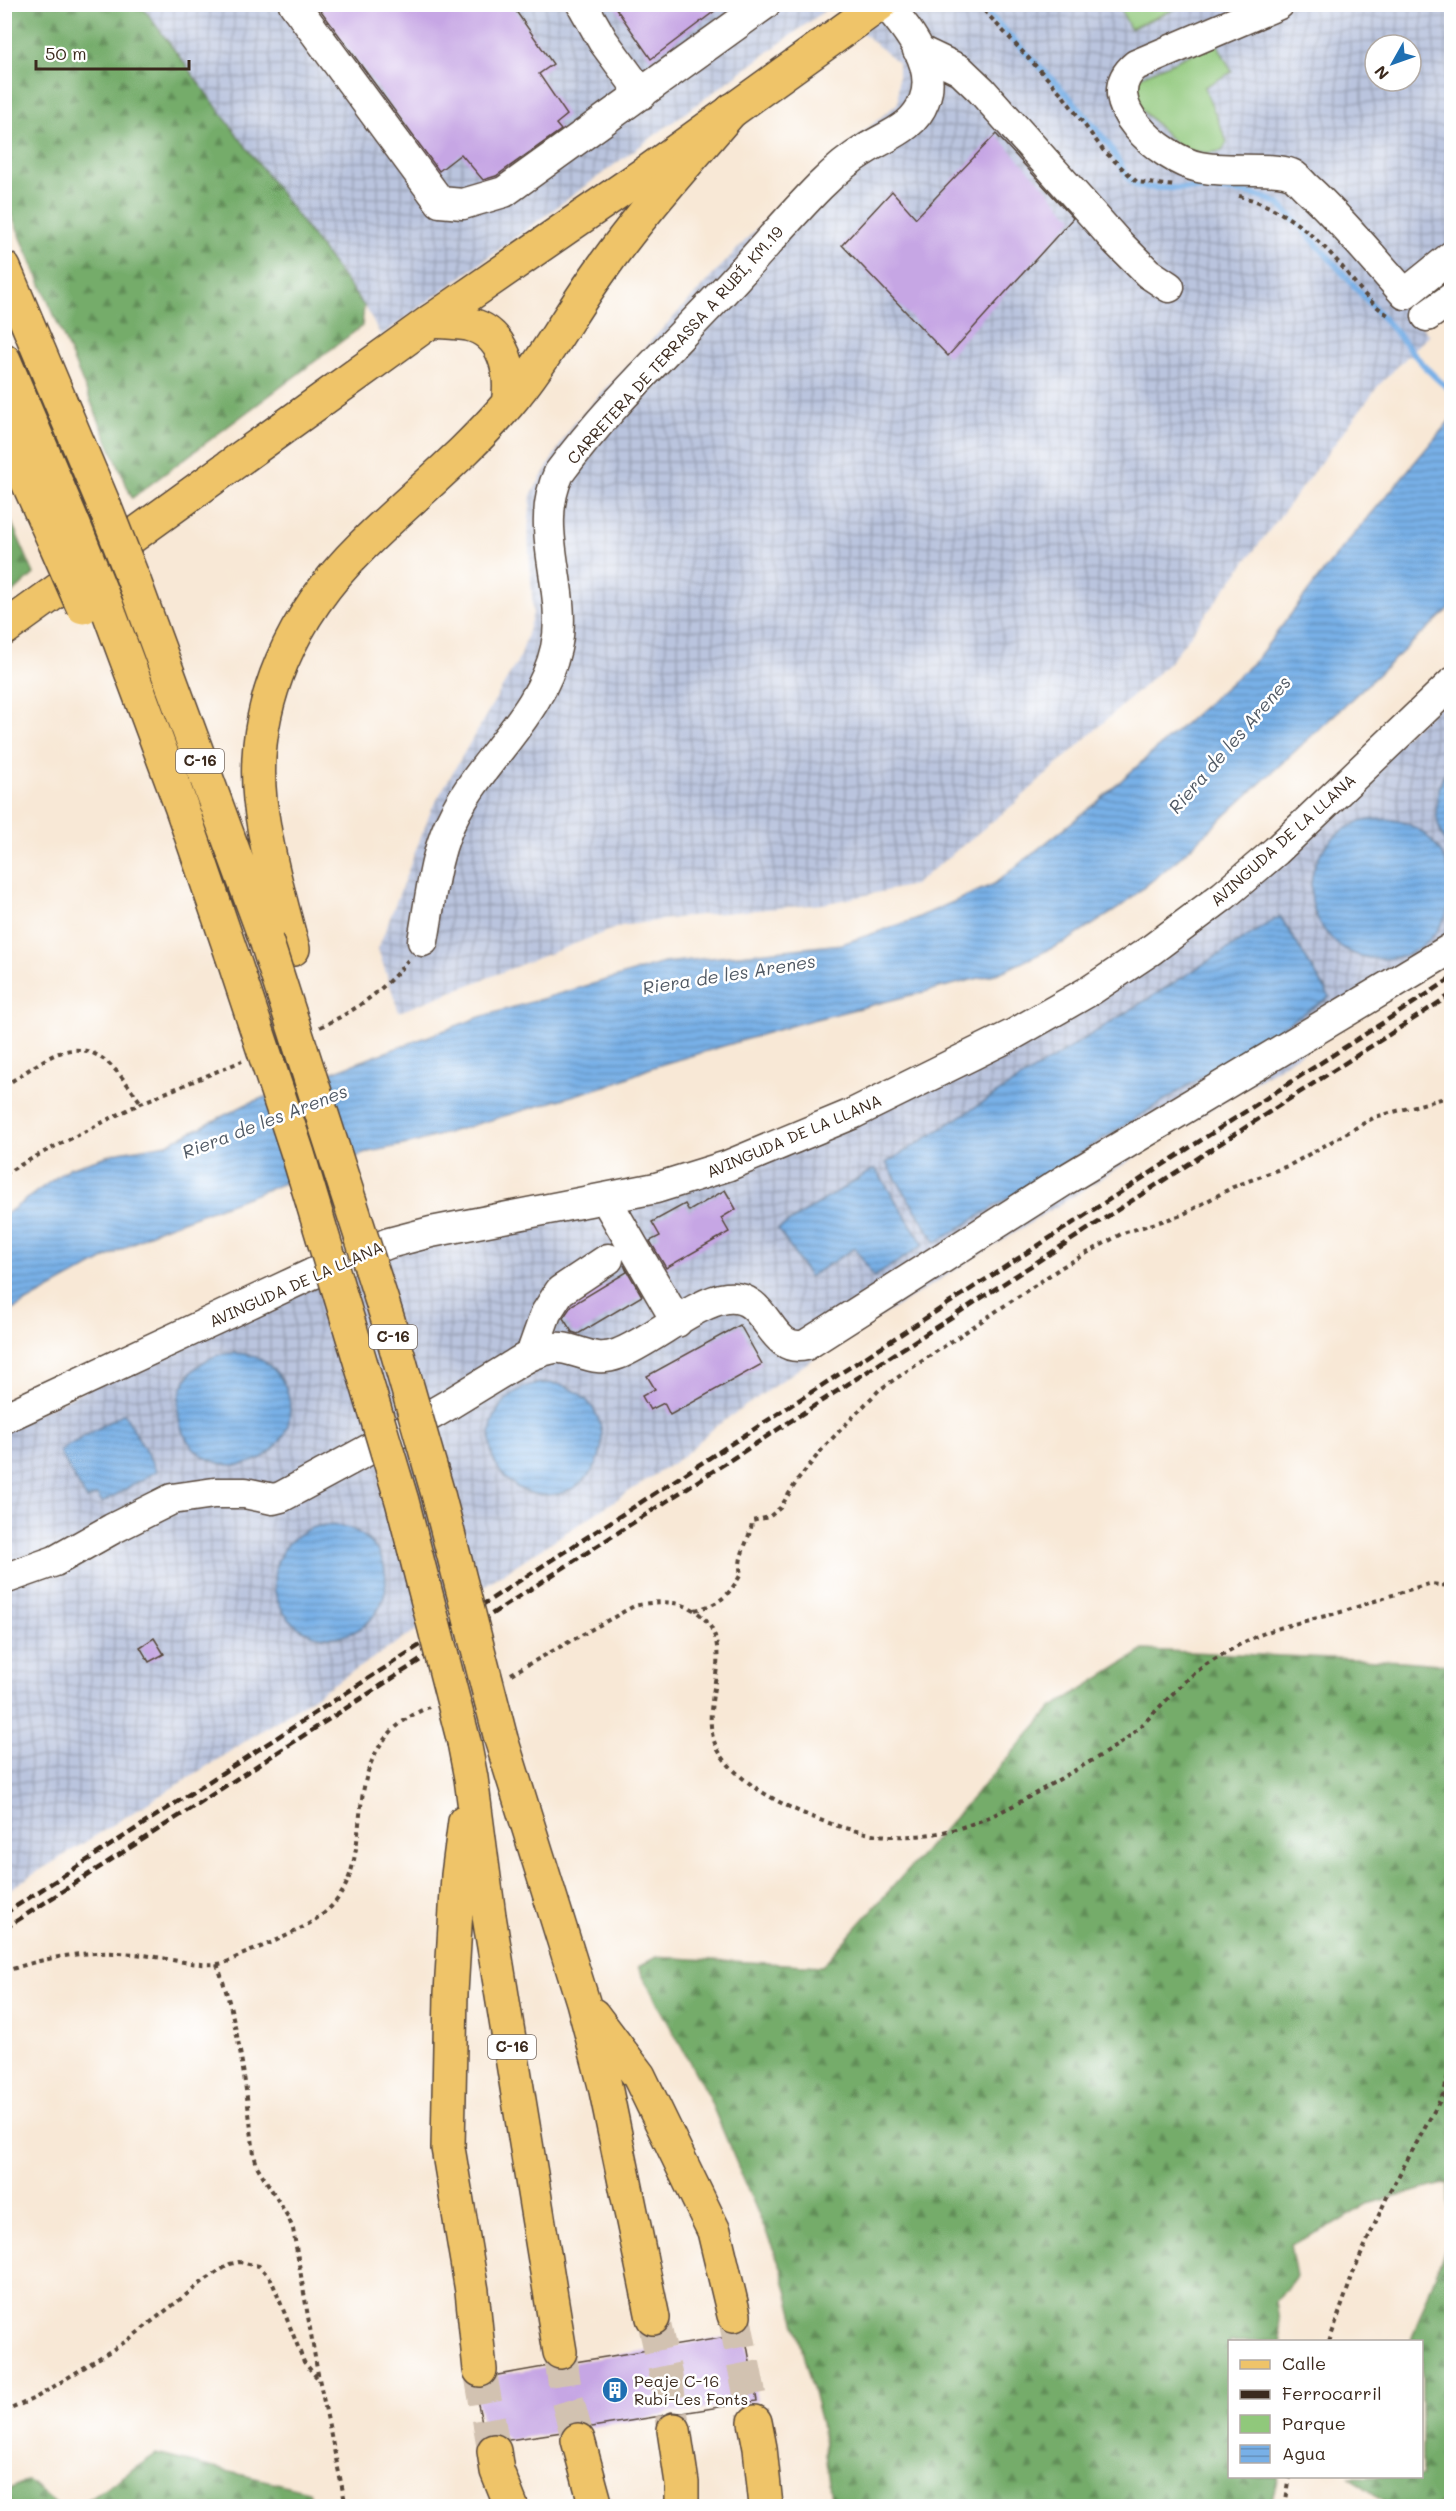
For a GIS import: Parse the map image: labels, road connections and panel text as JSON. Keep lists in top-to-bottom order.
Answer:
{
  "streets": {
    "main road": ["C-16"],
    "street": ["CARRETERA DE TERRASSA A RUBÍ, KM.19", "AVINGUDA DE LA LLANA"]
  },
  "water": ["Riera de les Arenes"],
  "places": {
    "building": ["Peaje C-16 Rubí-Les Fonts"]
  },
  "legend": [
    "Calle",
    "Ferrocarril",
    "Parque",
    "Agua"
  ],
  "scale_bar": "50 m",
  "north": "bottom left"
}
